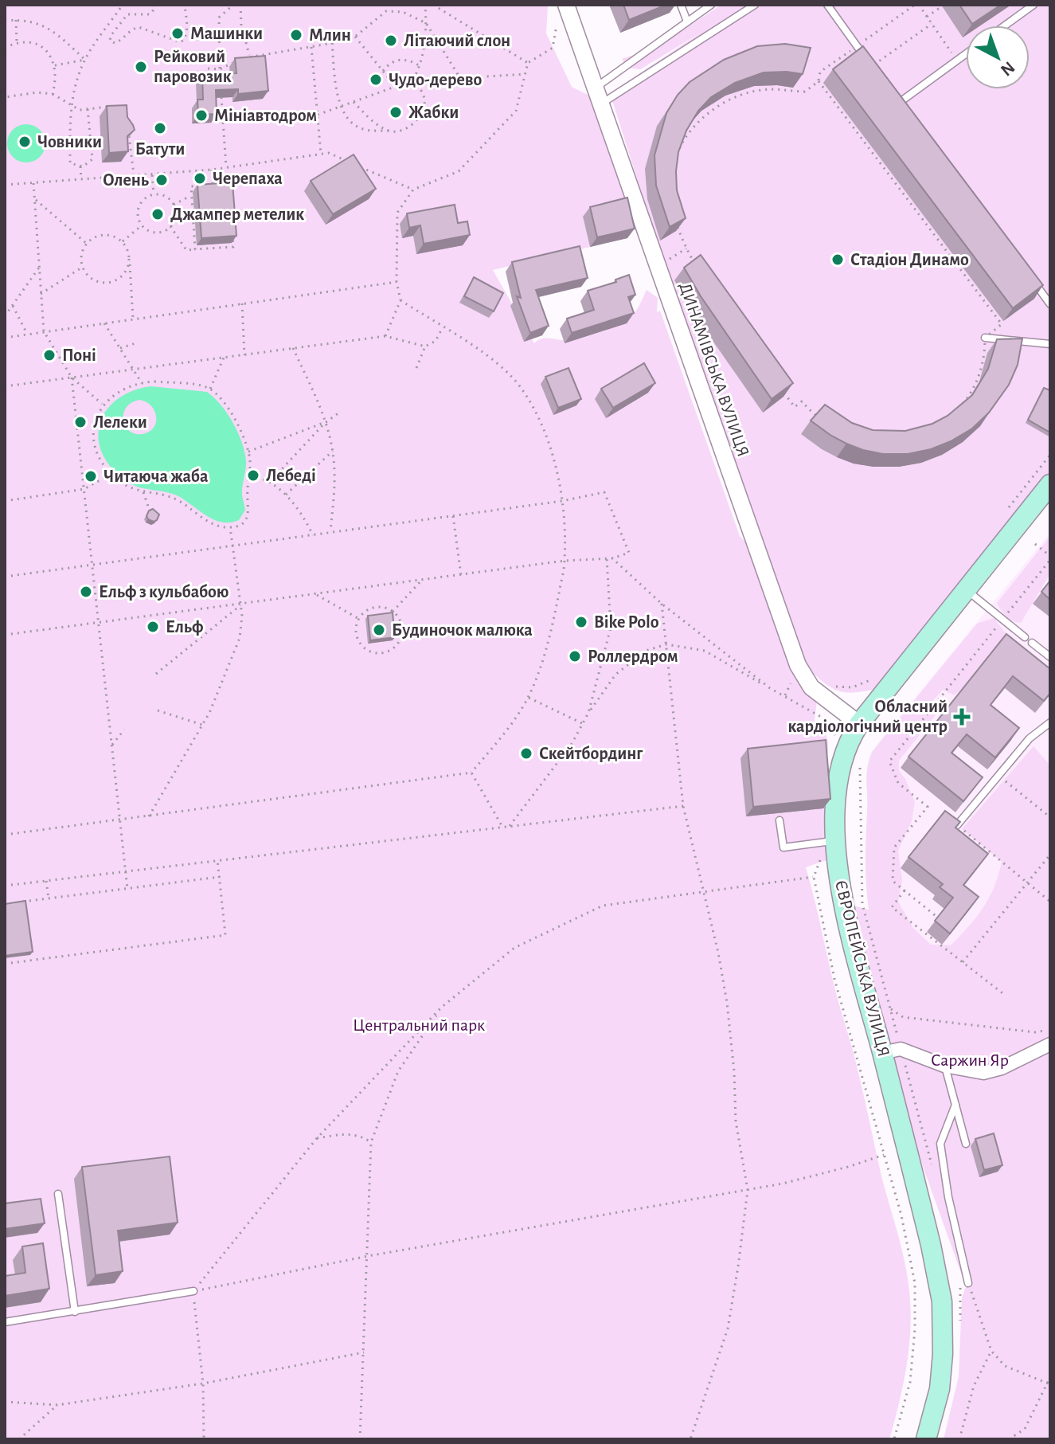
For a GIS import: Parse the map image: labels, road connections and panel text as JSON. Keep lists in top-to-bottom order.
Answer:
{
  "streets": {
    "main road": ["ЄВРОПЕЙСЬКА ВУЛИЦЯ"],
    "street": ["ДИНАМІВСЬКА ВУЛИЦЯ"]
  },
  "crossings": [
    ["ДИНАМІВСЬКА ВУЛИЦЯ", "ЄВРОПЕЙСЬКА ВУЛИЦЯ"]
  ],
  "parks": ["Центральний парк", "Саржин Яр"],
  "places": {
    "other": [
      "Машинки",
      "Млин",
      "Літаючий слон",
      "Рейковий паровозик",
      "Чудо-дерево",
      "Жабки",
      "Мініавтодром",
      "Батути",
      "Човники",
      "Черепаха",
      "Олень",
      "Джампер метелик",
      "Стадіон Динамо",
      "Поні",
      "Лелеки",
      "Лебеді",
      "Читаюча жаба",
      "Ельф з кульбабою",
      "Bike Polo",
      "Ельф",
      "Будиночок малюка",
      "Роллердром",
      "Скейтбординг"
    ],
    "health": ["Обласний кардiологiчний центр"]
  },
  "north": "bottom right"
}
